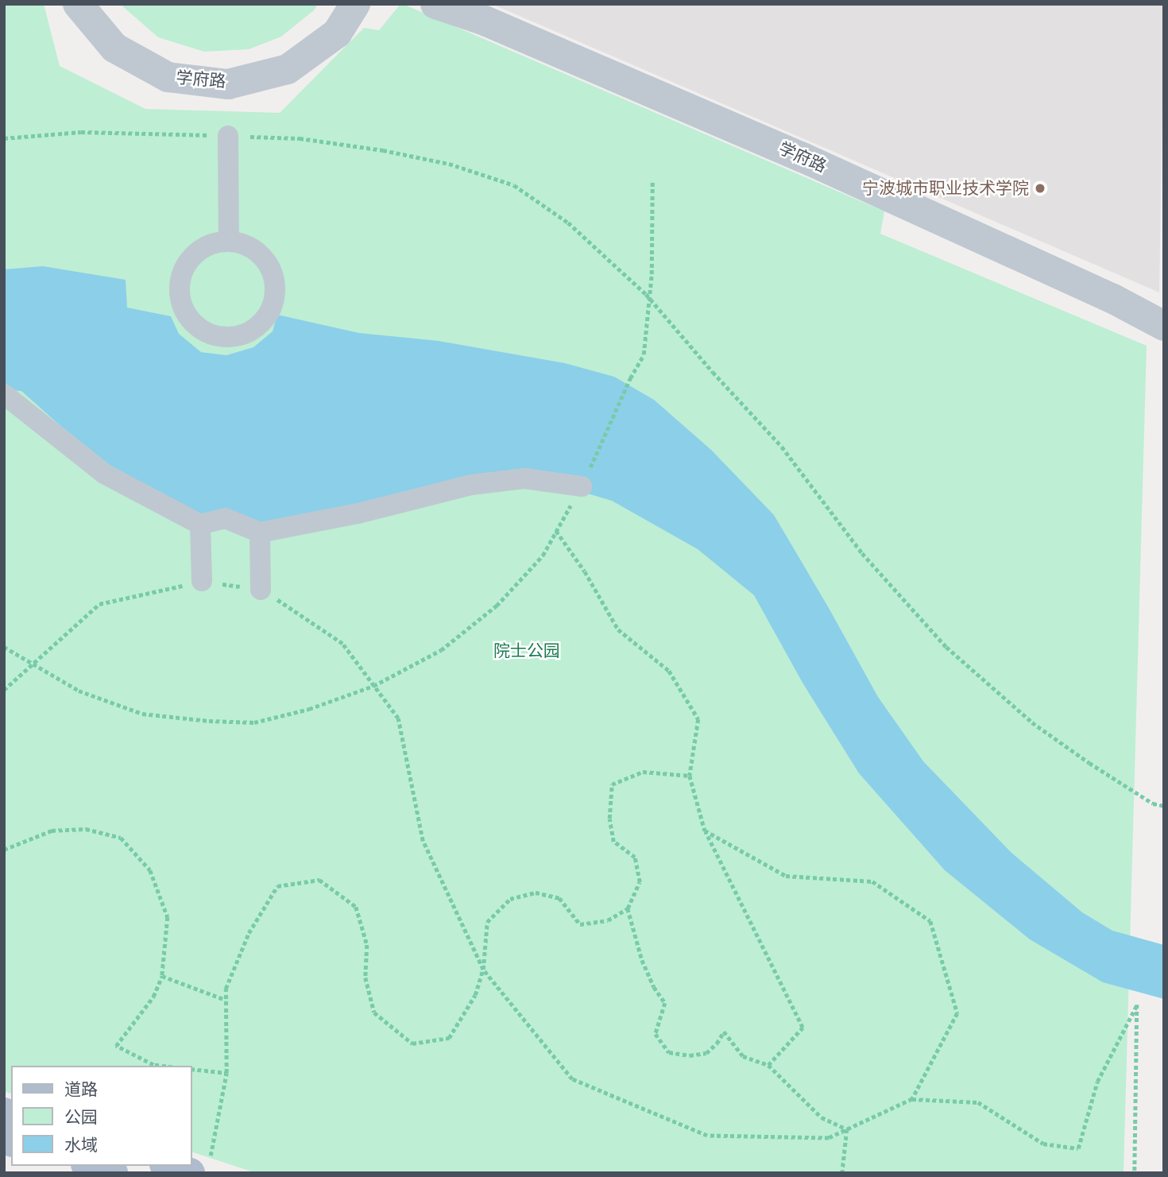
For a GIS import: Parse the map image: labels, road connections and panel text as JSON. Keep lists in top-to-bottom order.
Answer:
{
  "streets": {
    "street": ["学府路"]
  },
  "parks": ["院士公园"],
  "places": ["宁波城市职业技术学院"],
  "legend": ["道路", "公园", "水域"]
}
